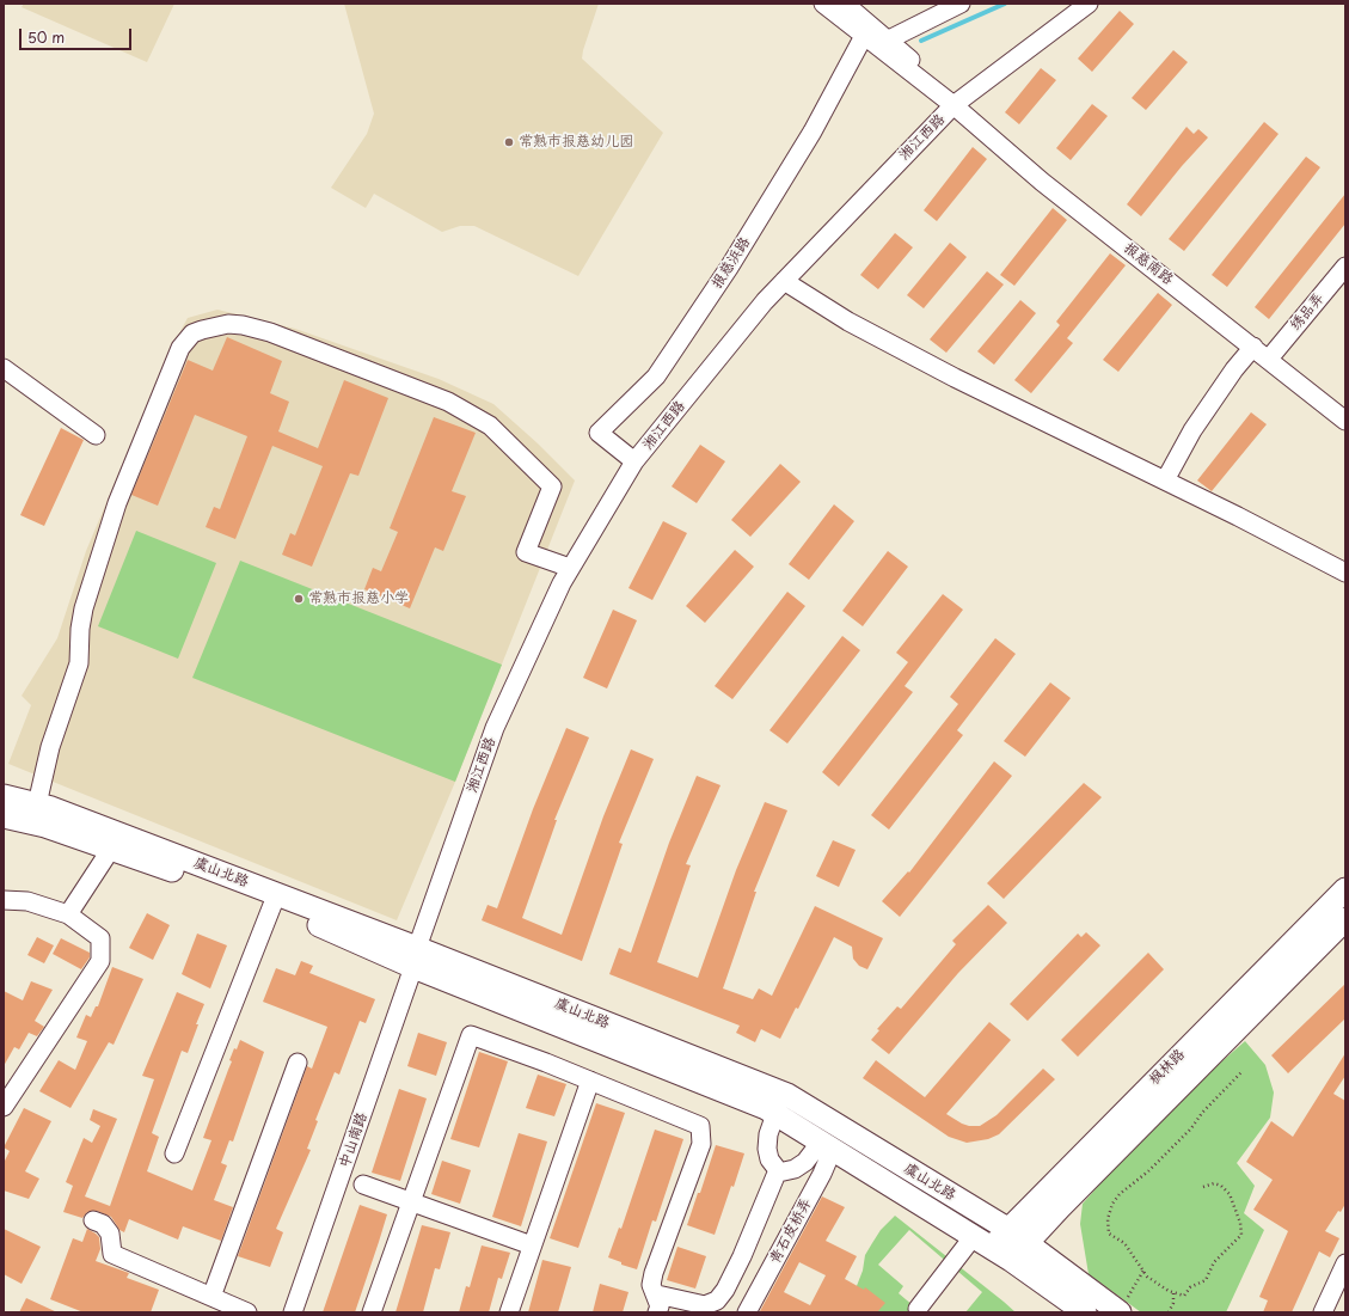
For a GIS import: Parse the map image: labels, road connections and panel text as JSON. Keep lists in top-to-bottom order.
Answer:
{
  "streets": {
    "main road": ["虞山北路", "枫林路"],
    "street": [
      "湘江西路",
      "报慈浜路",
      "报慈南路",
      "绣品弄",
      "中山南路",
      "青石皮桥弄"
    ]
  },
  "crossings": [
    ["湘江西路", "报慈浜路"],
    ["湘江西路", "报慈南路"],
    ["湘江西路", "虞山北路"],
    ["湘江西路", "中山南路"],
    ["报慈浜路", "报慈南路"],
    ["报慈南路", "绣品弄"],
    ["虞山北路", "枫林路"],
    ["虞山北路", "中山南路"],
    ["虞山北路", "青石皮桥弄"]
  ],
  "places": ["常熟市报慈幼儿园", "常熟市报慈小学"],
  "scale_bar": "50 m"
}
